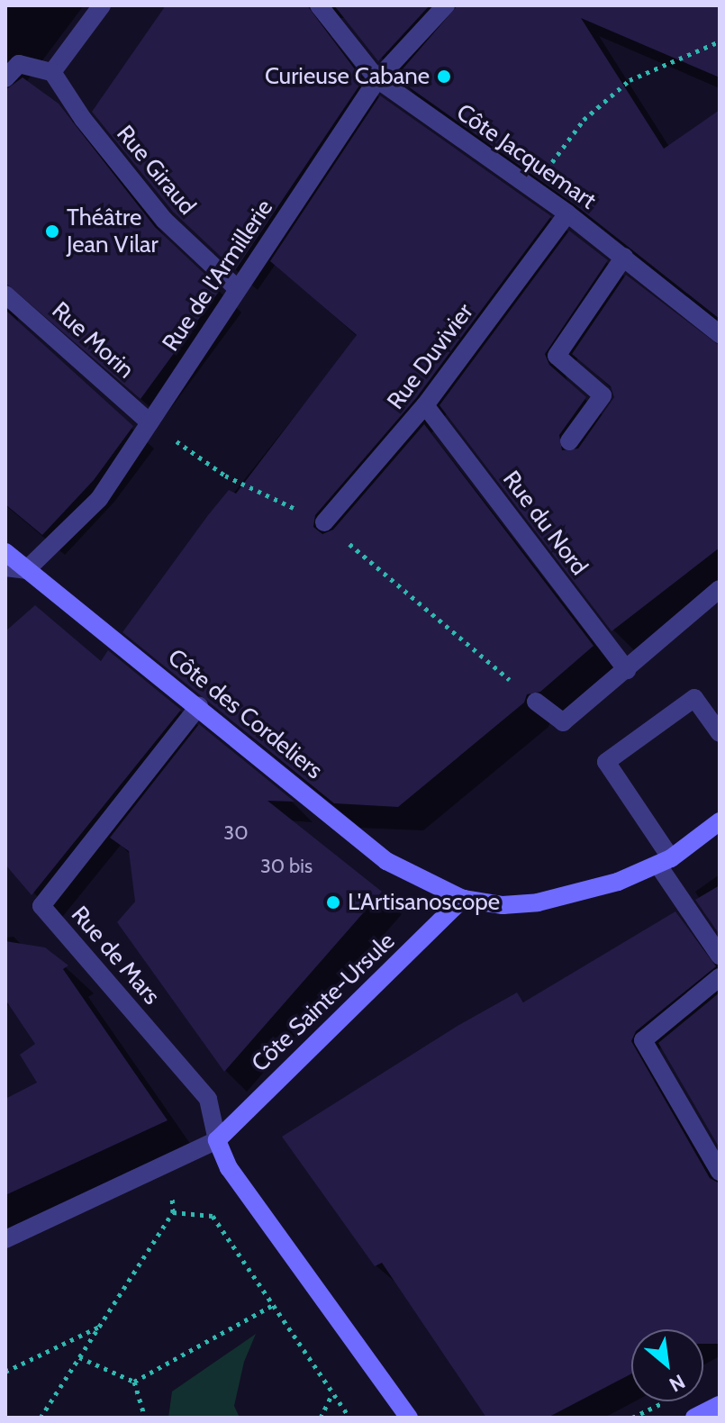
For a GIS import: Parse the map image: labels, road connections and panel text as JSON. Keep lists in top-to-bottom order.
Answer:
{
  "streets": {
    "main road": ["Côte des Cordeliers", "Côte Sainte-Ursule"],
    "street": [
      "Côte Jacquemart",
      "Rue Giraud",
      "Rue de l'Armillerie",
      "Rue Morin",
      "Rue Duvivier",
      "Rue du Nord",
      "Rue de Mars"
    ]
  },
  "crossings": [
    ["Côte Jacquemart", "Rue de l'Armillerie"],
    ["Côte Jacquemart", "Rue Duvivier"],
    ["Rue Giraud", "Rue de l'Armillerie"],
    ["Rue de l'Armillerie", "Rue Morin"],
    ["Rue de l'Armillerie", "Côte des Cordeliers"],
    ["Rue Duvivier", "Rue du Nord"],
    ["Côte des Cordeliers", "Rue de Mars"],
    ["Côte des Cordeliers", "Côte Sainte-Ursule"],
    ["Rue de Mars", "Côte Sainte-Ursule"]
  ],
  "places": ["Curieuse Cabane", "Théâtre Jean Vilar", "L'Artisanoscope"],
  "house_numbers": ["30", "30 bis"],
  "north": "bottom right"
}
